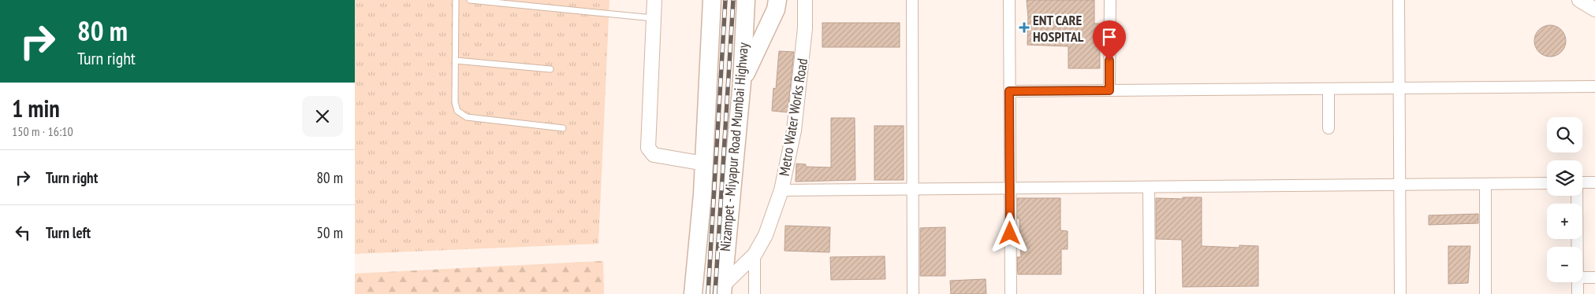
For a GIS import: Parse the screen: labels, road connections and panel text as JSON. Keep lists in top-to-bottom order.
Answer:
{
  "streets": {
    "highway": ["Nizampet - Miyapur Road Mumbai Highway"],
    "street": ["Metro Water Works Road"]
  },
  "crossings": [
    ["Metro Water Works Road", "Nizampet - Miyapur Road Mumbai Highway"]
  ],
  "places": {
    "health": ["ENT CARE HOSPITAL"]
  },
  "page": {
    "turn": ["80 m", "Turn right"],
    "heading": ["1 min", "150 m · 16:10"],
    "map_buttons": ["+", "−"],
    "list": [
      {
        "name": "Turn right",
        "value": "80 m"
      },
      {
        "name": "Turn left",
        "value": "50 m"
      }
    ]
  }
}
